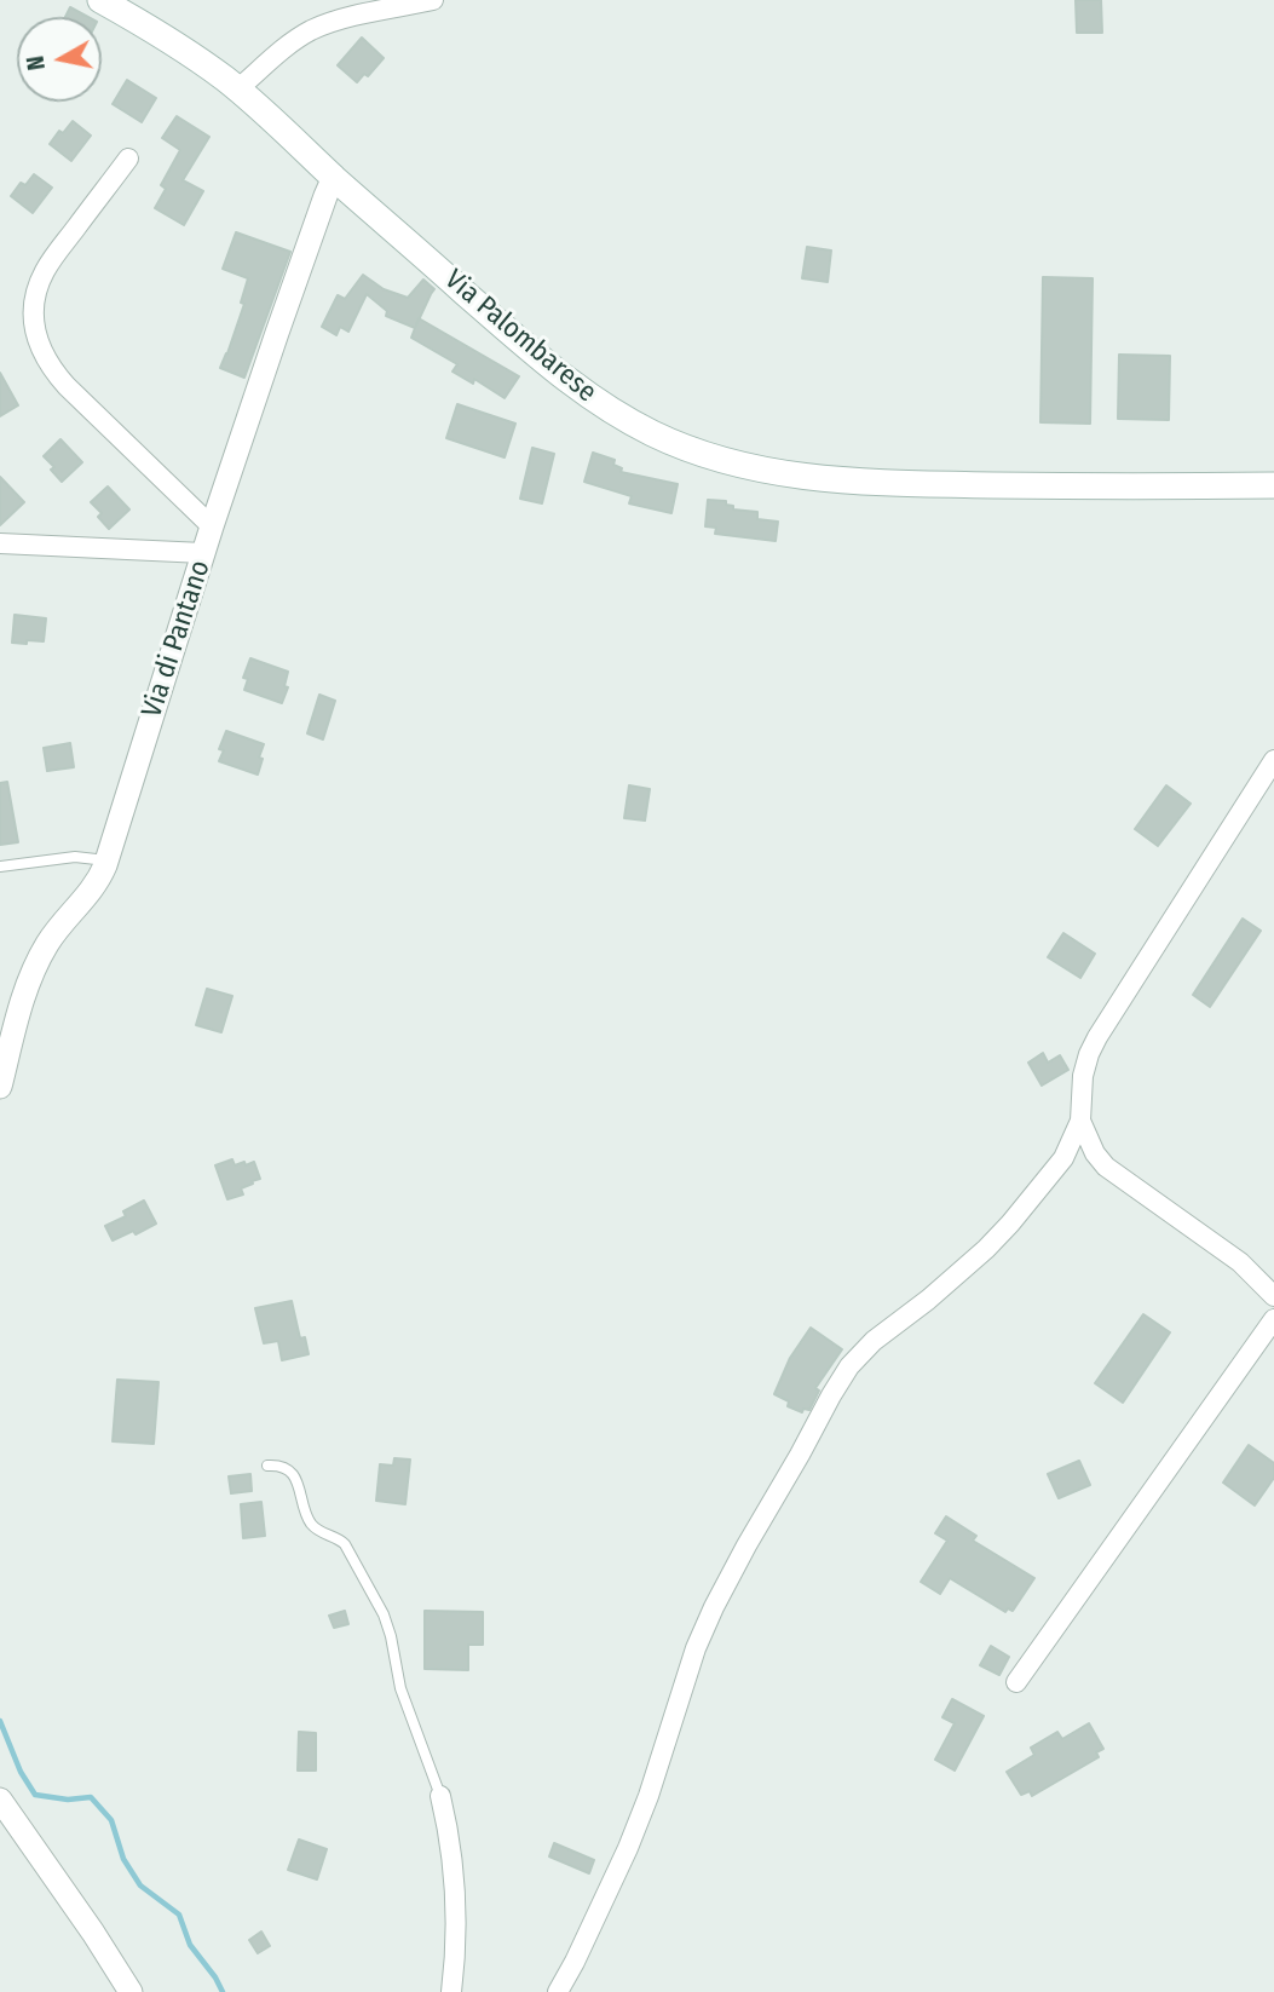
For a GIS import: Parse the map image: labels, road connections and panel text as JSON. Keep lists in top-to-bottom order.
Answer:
{
  "streets": {
    "main road": ["Via Palombarese"],
    "street": ["Via di Pantano"]
  },
  "crossings": [
    ["Via Palombarese", "Via di Pantano"]
  ],
  "north": "left"
}
